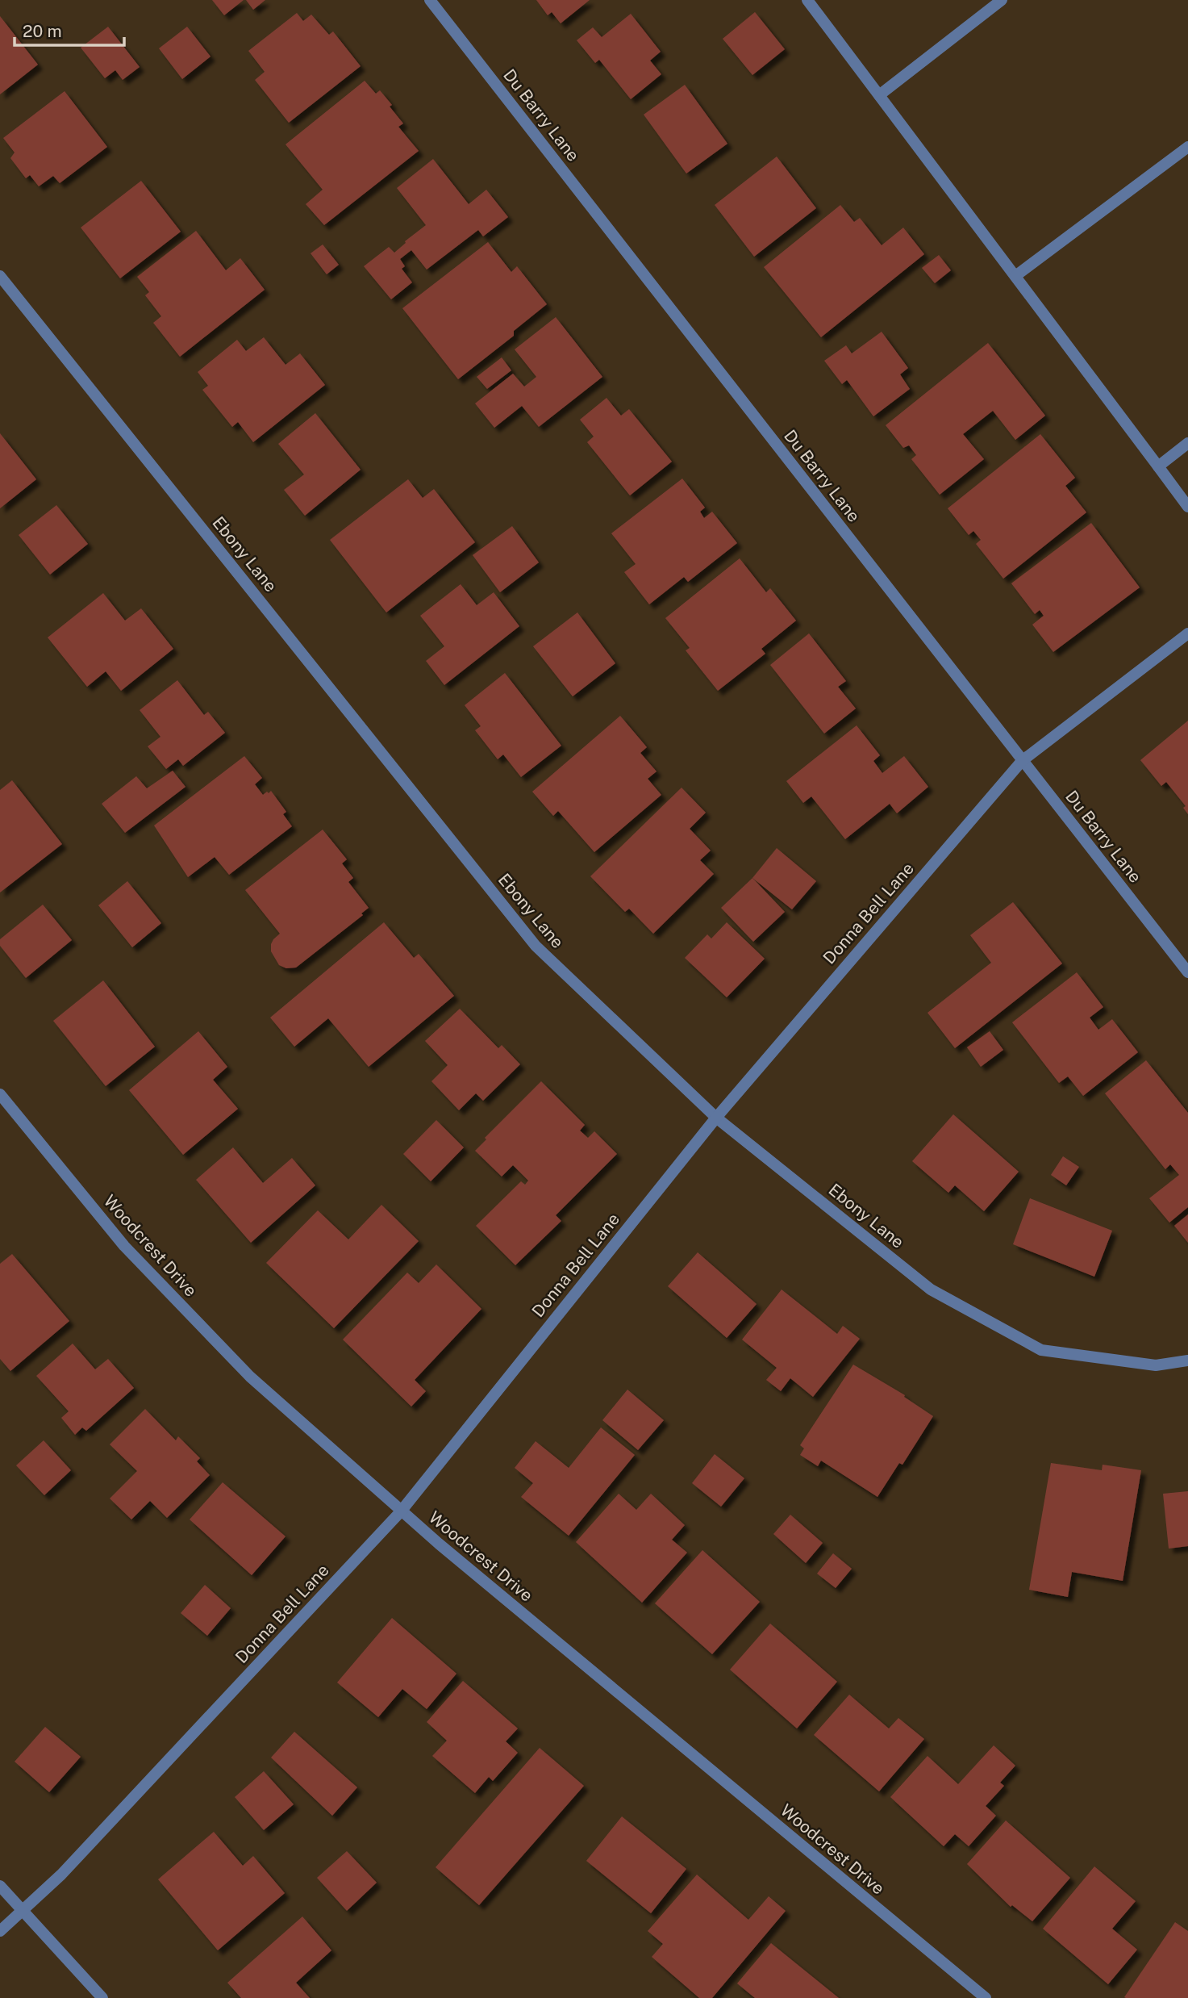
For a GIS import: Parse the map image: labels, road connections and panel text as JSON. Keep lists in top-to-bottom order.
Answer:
{
  "streets": {
    "street": [
      "Du Barry Lane",
      "Ebony Lane",
      "Donna Bell Lane",
      "Woodcrest Drive"
    ]
  },
  "crossings": [
    ["Du Barry Lane", "Donna Bell Lane"],
    ["Ebony Lane", "Donna Bell Lane"],
    ["Donna Bell Lane", "Woodcrest Drive"]
  ],
  "scale_bar": "20 m"
}
